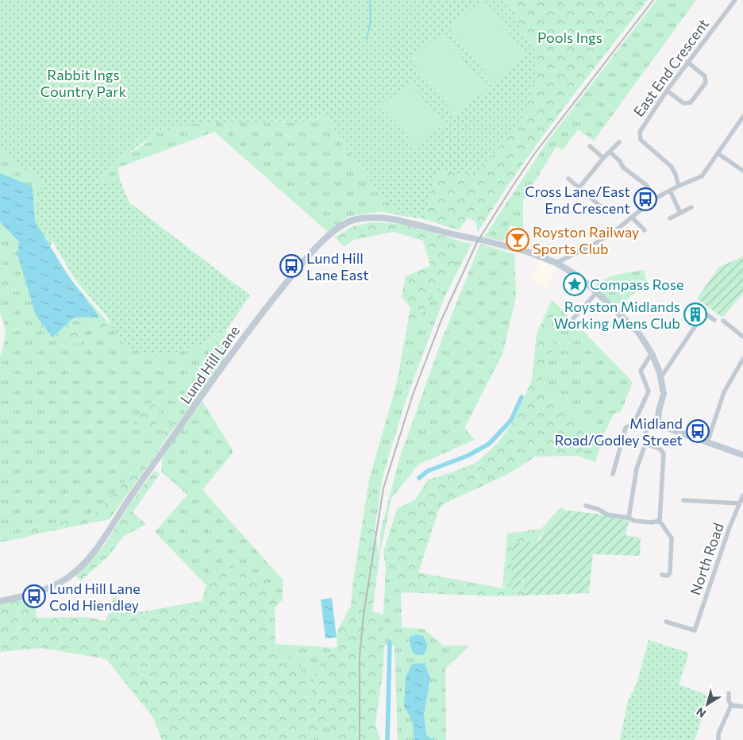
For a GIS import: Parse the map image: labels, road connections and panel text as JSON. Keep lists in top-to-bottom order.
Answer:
{
  "streets": {
    "main road": ["Lund Hill Lane"],
    "street": ["East End Crescent", "North Road"]
  },
  "parks": ["Pools Ings", "Rabbit Ings Country Park"],
  "places": {
    "bus stop": [
      "Cross Lane/East End Crescent",
      "Lund Hill Lane East",
      "Midland Road/Godley Street",
      "Lund Hill Lane Cold Hiendley"
    ],
    "bar": ["Royston Railway Sports Club"],
    "place": ["Compass Rose"],
    "building": ["Royston Midlands Working Mens Club"]
  },
  "north": "bottom left"
}
